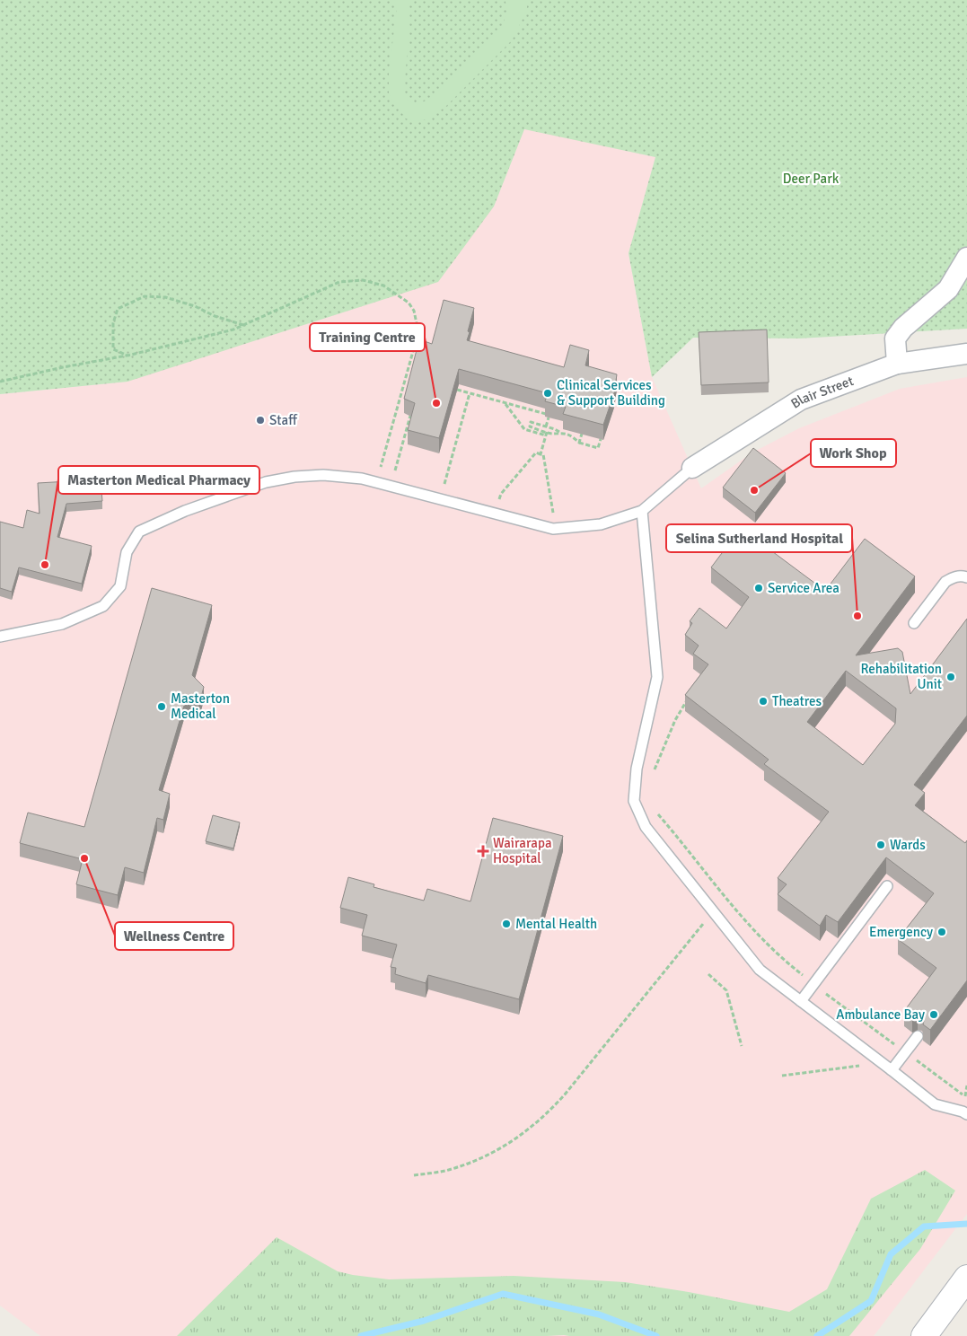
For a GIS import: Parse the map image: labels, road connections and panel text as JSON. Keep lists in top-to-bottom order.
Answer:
{
  "streets": {
    "street": ["Blair Street"]
  },
  "parks": ["Deer Park"],
  "places": {
    "other": [
      "Clinical Services & Support Building",
      "Training Centre",
      "Staff",
      "Work Shop",
      "Masterton Medical Pharmacy",
      "Service Area",
      "Selina Sutherland Hospital",
      "Rehabilitation Unit",
      "Theatres",
      "Masterton Medical",
      "Wards",
      "Wellness Centre",
      "Mental Health",
      "Emergency",
      "Ambulance Bay"
    ],
    "health": ["Wairarapa Hospital"]
  }
}
